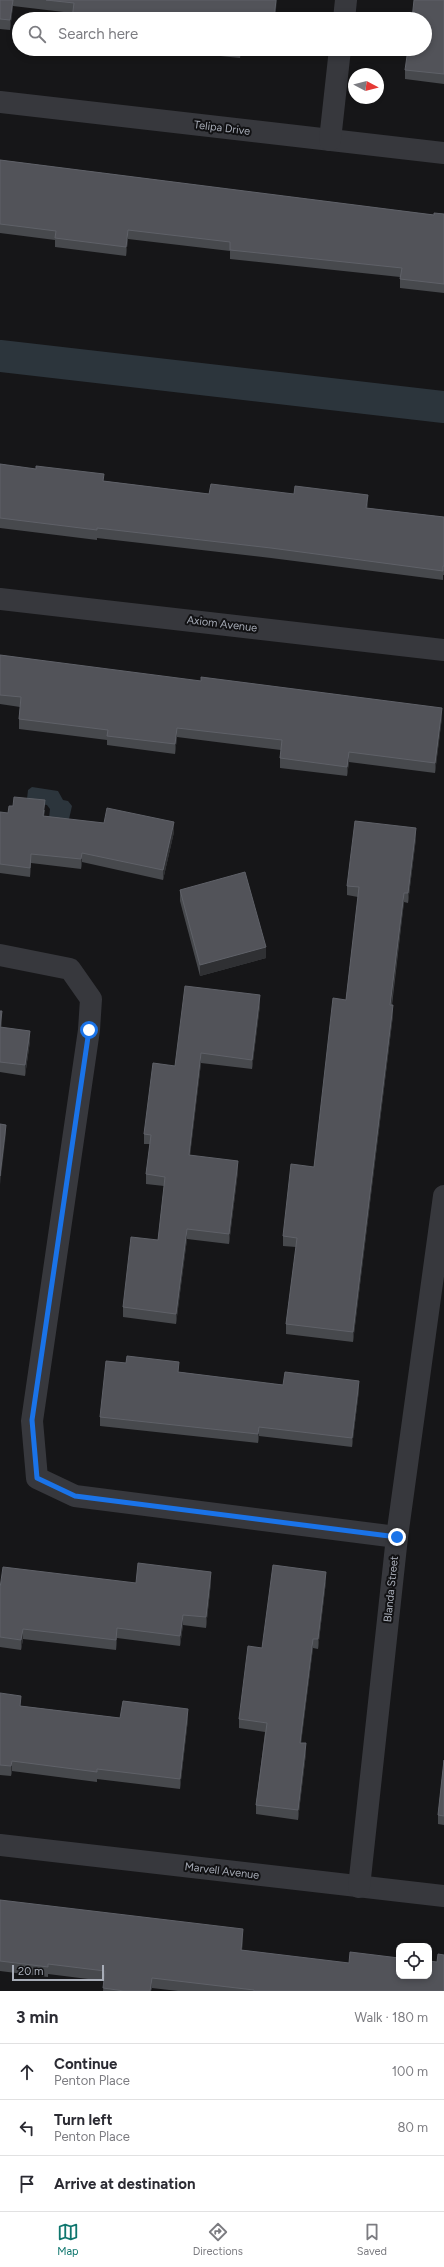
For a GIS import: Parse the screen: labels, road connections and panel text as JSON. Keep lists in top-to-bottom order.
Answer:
{
  "streets": {
    "street": [
      "Telipa Drive",
      "Axiom Avenue",
      "Blanda Street",
      "Marvell Avenue"
    ]
  },
  "crossings": [
    ["Blanda Street", "Marvell Avenue"]
  ],
  "scale_bar": "20 m",
  "north": "right",
  "page": {
    "search": "Search here",
    "scale": "20 m",
    "heading": ["3 min", "Walk · 180 m"],
    "list": [
      ["Continue", "Penton Place", "100 m"],
      ["Turn left", "Penton Place", "80 m"],
      "Arrive at destination"
    ],
    "nav": ["Map", "Directions", "Saved"]
  }
}
